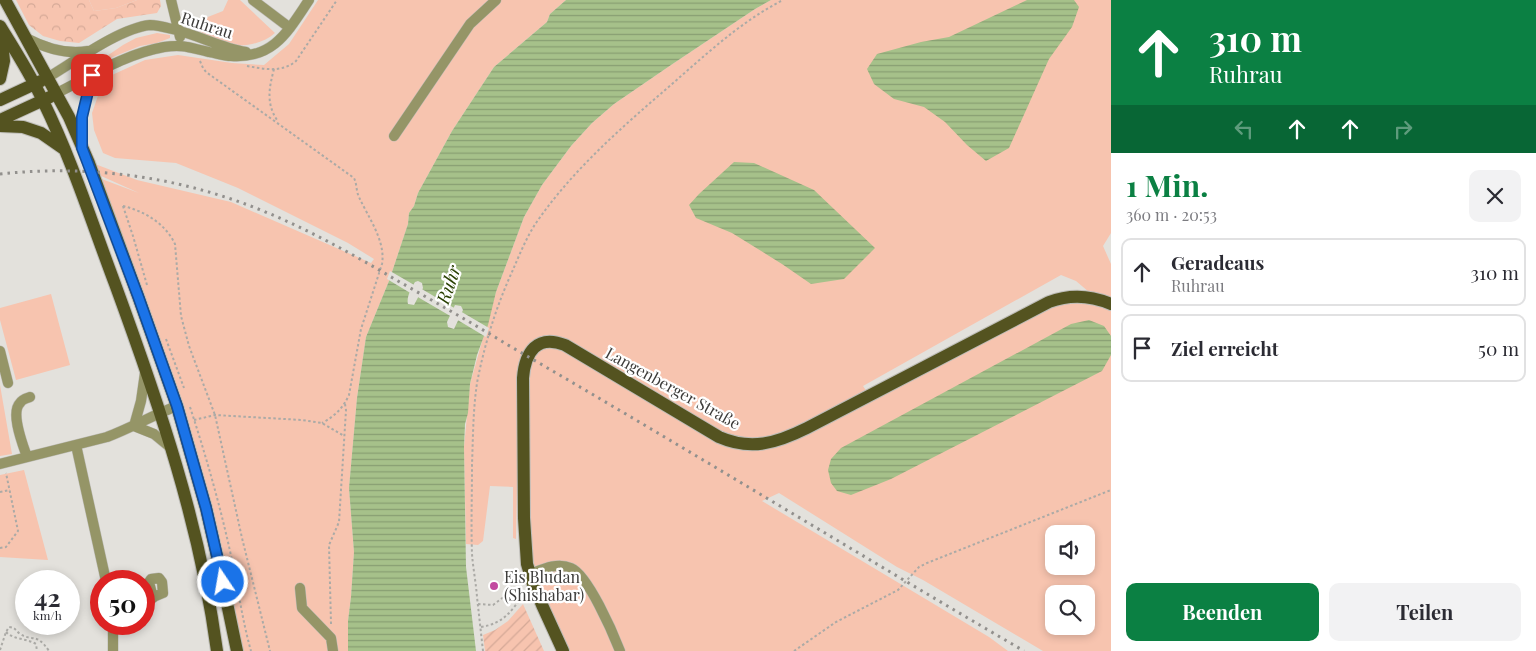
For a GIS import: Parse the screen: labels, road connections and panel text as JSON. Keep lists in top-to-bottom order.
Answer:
{
  "streets": {
    "main road": ["Langenberger Straße"],
    "street": ["Ruhrau"]
  },
  "water": ["Ruhr"],
  "places": ["Eis Bludan (Shishabar)"],
  "page": {
    "turn": ["310 m", "Ruhrau"],
    "heading": ["1 Min.", "360 m · 20:53"],
    "list": [
      {
        "name": "Geradeaus",
        "note": "Ruhrau",
        "value": "310 m"
      },
      {
        "name": "Ziel erreicht",
        "value": "50 m"
      }
    ],
    "speed": "42 km/h",
    "limit": "50",
    "buttons": ["Beenden", "Teilen"]
  }
}
